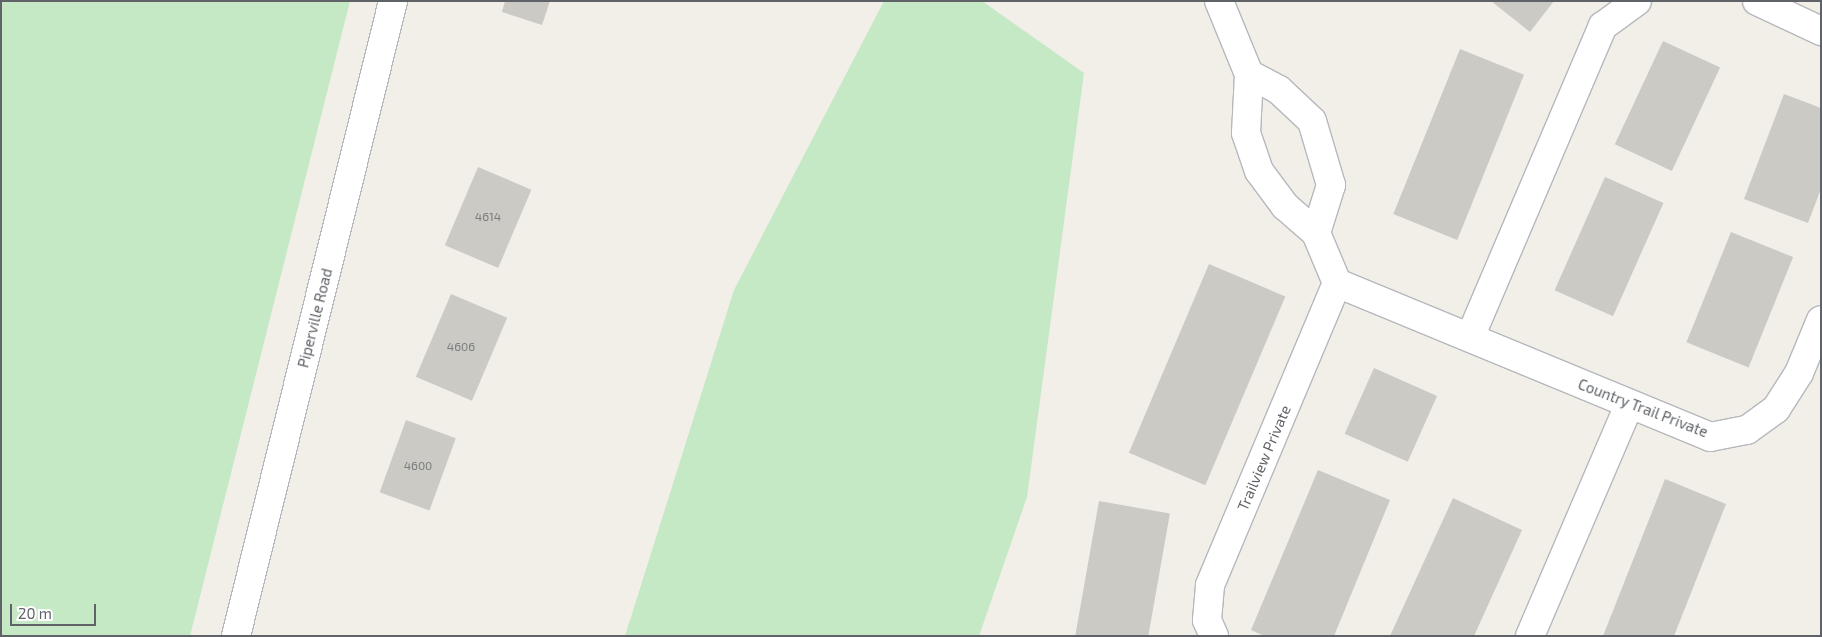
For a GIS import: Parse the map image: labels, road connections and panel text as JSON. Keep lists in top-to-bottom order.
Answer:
{
  "streets": {
    "street": ["Piperville Road", "Country Trail Private", "Trailview Private"]
  },
  "crossings": [
    ["Country Trail Private", "Trailview Private"]
  ],
  "house_numbers": ["4614", "4606", "4600"],
  "scale_bar": "20 m"
}
